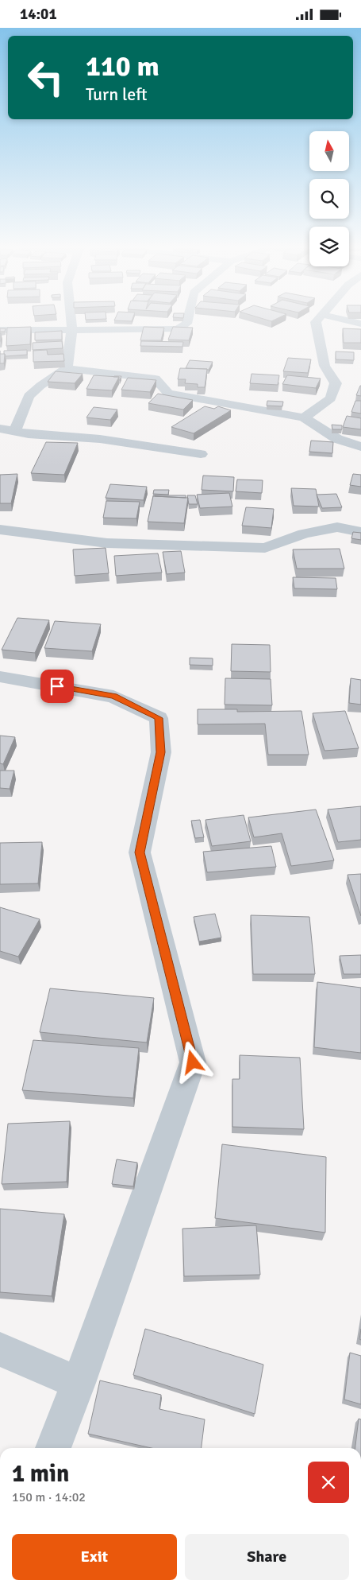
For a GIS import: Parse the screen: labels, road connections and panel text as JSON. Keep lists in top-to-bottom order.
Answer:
{
  "north": "top",
  "page": {
    "status": "14:01",
    "turn": ["110 m", "Turn left"],
    "heading": ["1 min", "150 m · 14:02"],
    "buttons": ["Exit", "Share"]
  }
}
